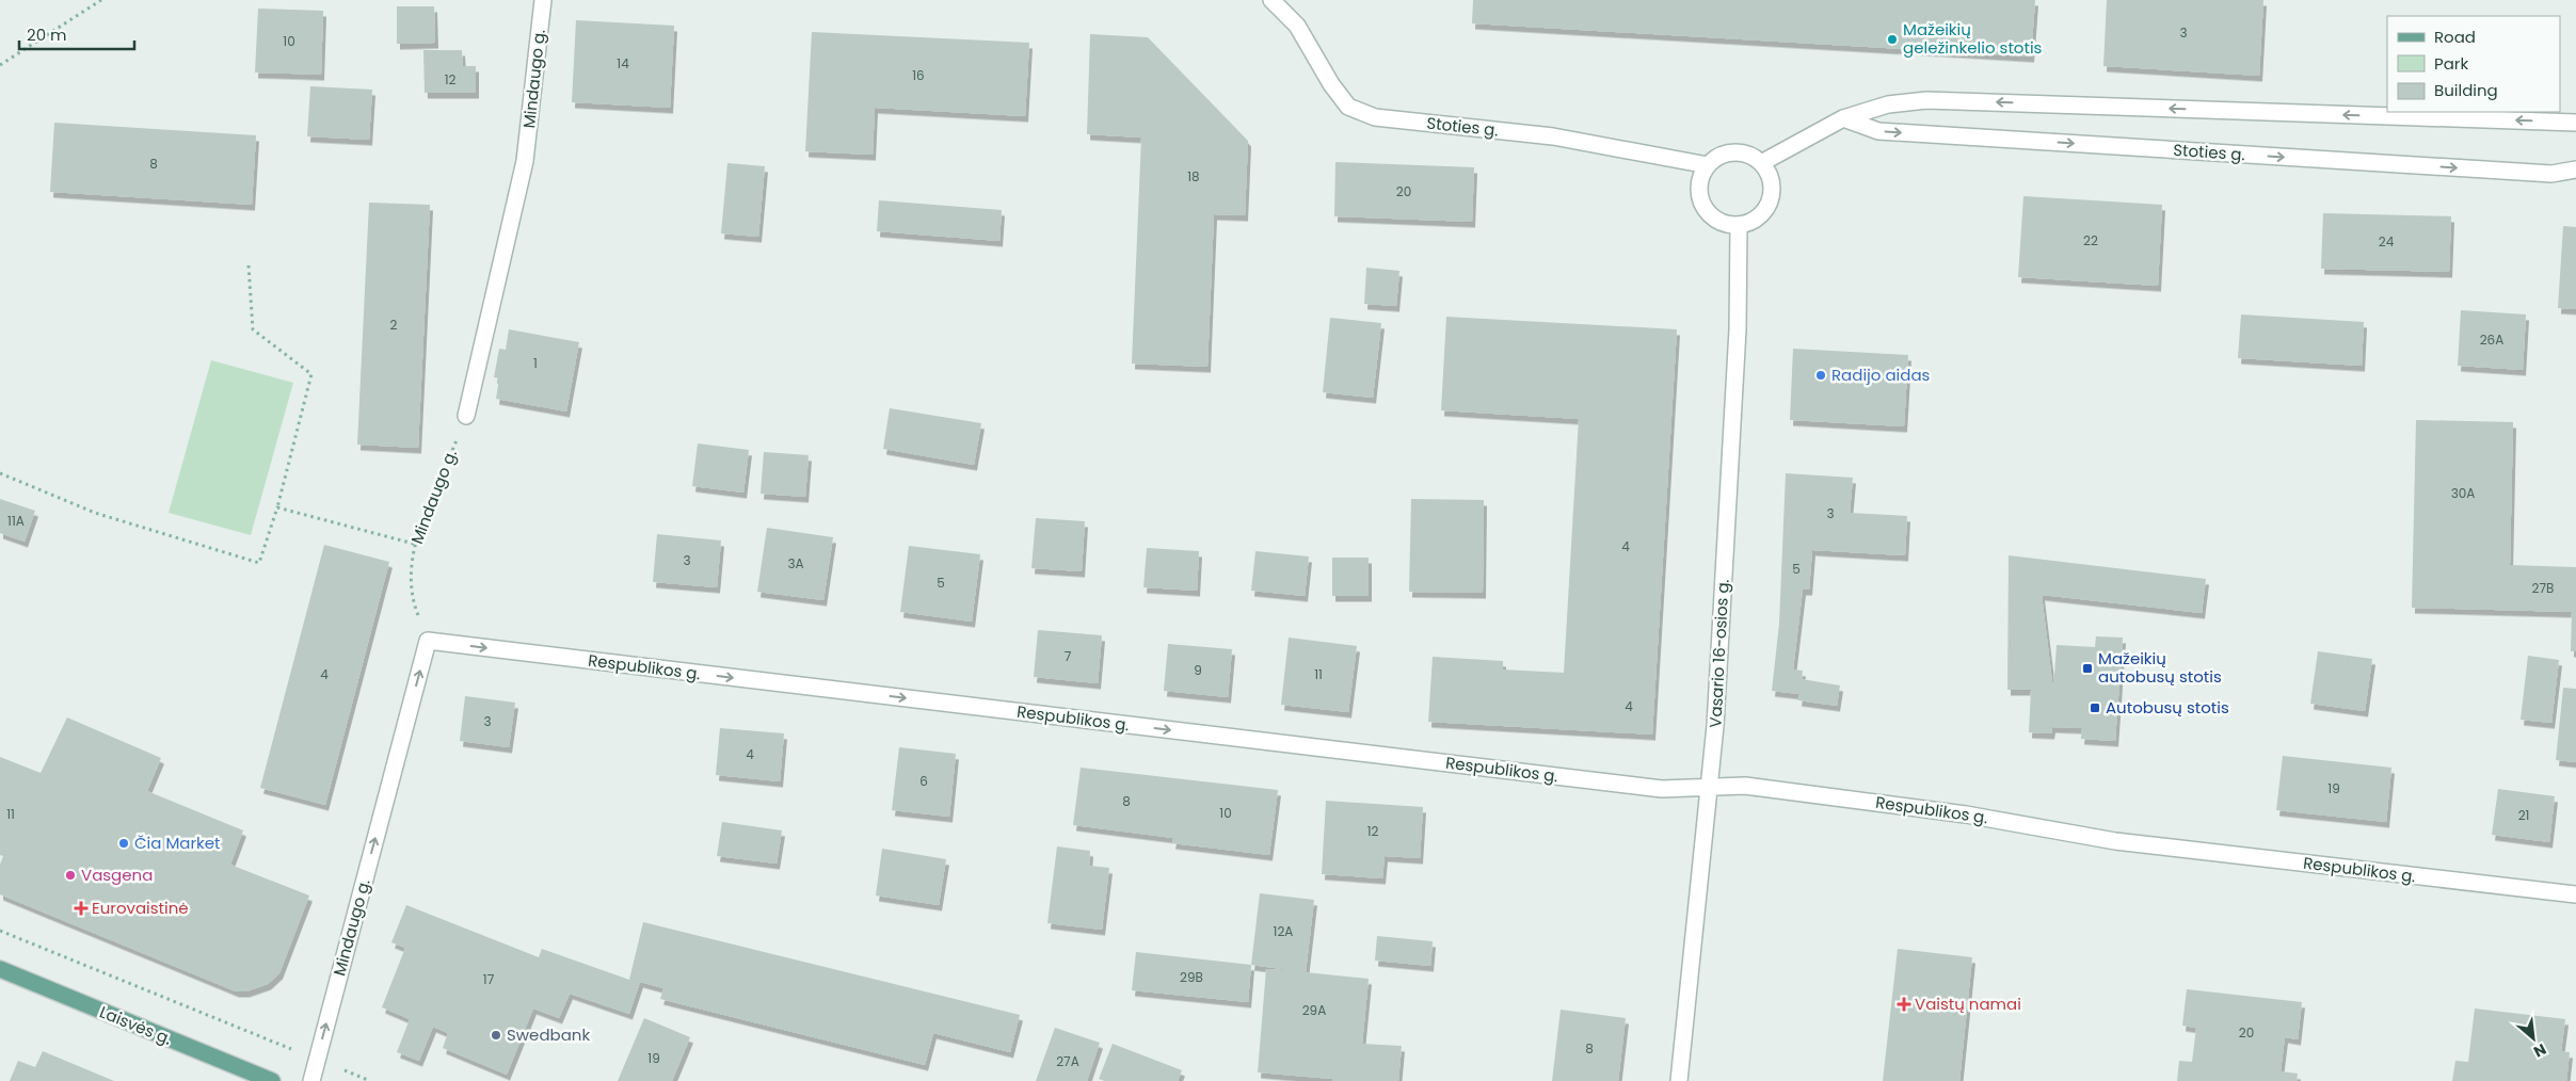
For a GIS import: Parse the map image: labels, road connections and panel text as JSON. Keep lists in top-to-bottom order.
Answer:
{
  "streets": {
    "main road": ["Laisvės g."],
    "street": [
      "Mindaugo g.",
      "Stoties g.",
      "Vasario 16-osios g.",
      "Respublikos g."
    ]
  },
  "crossings": [
    ["Mindaugo g.", "Respublikos g."],
    ["Stoties g.", "Vasario 16-osios g."],
    ["Vasario 16-osios g.", "Respublikos g."]
  ],
  "one_way": ["Mindaugo g.", "Respublikos g."],
  "places": {
    "other": [
      "Mažeikių geležinkelio stotis",
      "Radijo aidas",
      "Čia Market",
      "Vasgena",
      "Swedbank"
    ],
    "transit": ["Mažeikių autobusų stotis", "Autobusų stotis"],
    "health": ["Eurovaistinė", "Vaistų namai"]
  },
  "house_numbers": [
    "3",
    "10",
    "14",
    "16",
    "12",
    "8",
    "18",
    "20",
    "22",
    "24",
    "2",
    "26A",
    "1",
    "30A",
    "3",
    "11A",
    "4",
    "3",
    "3A",
    "5",
    "5",
    "27B",
    "7",
    "9",
    "4",
    "11",
    "4",
    "3",
    "4",
    "6",
    "19",
    "8",
    "10",
    "11",
    "21",
    "12",
    "12A",
    "29B",
    "17",
    "29A",
    "20",
    "8",
    "19",
    "27A"
  ],
  "legend": ["Road", "Park", "Building"],
  "scale_bar": "20 m",
  "north": "bottom right"
}
